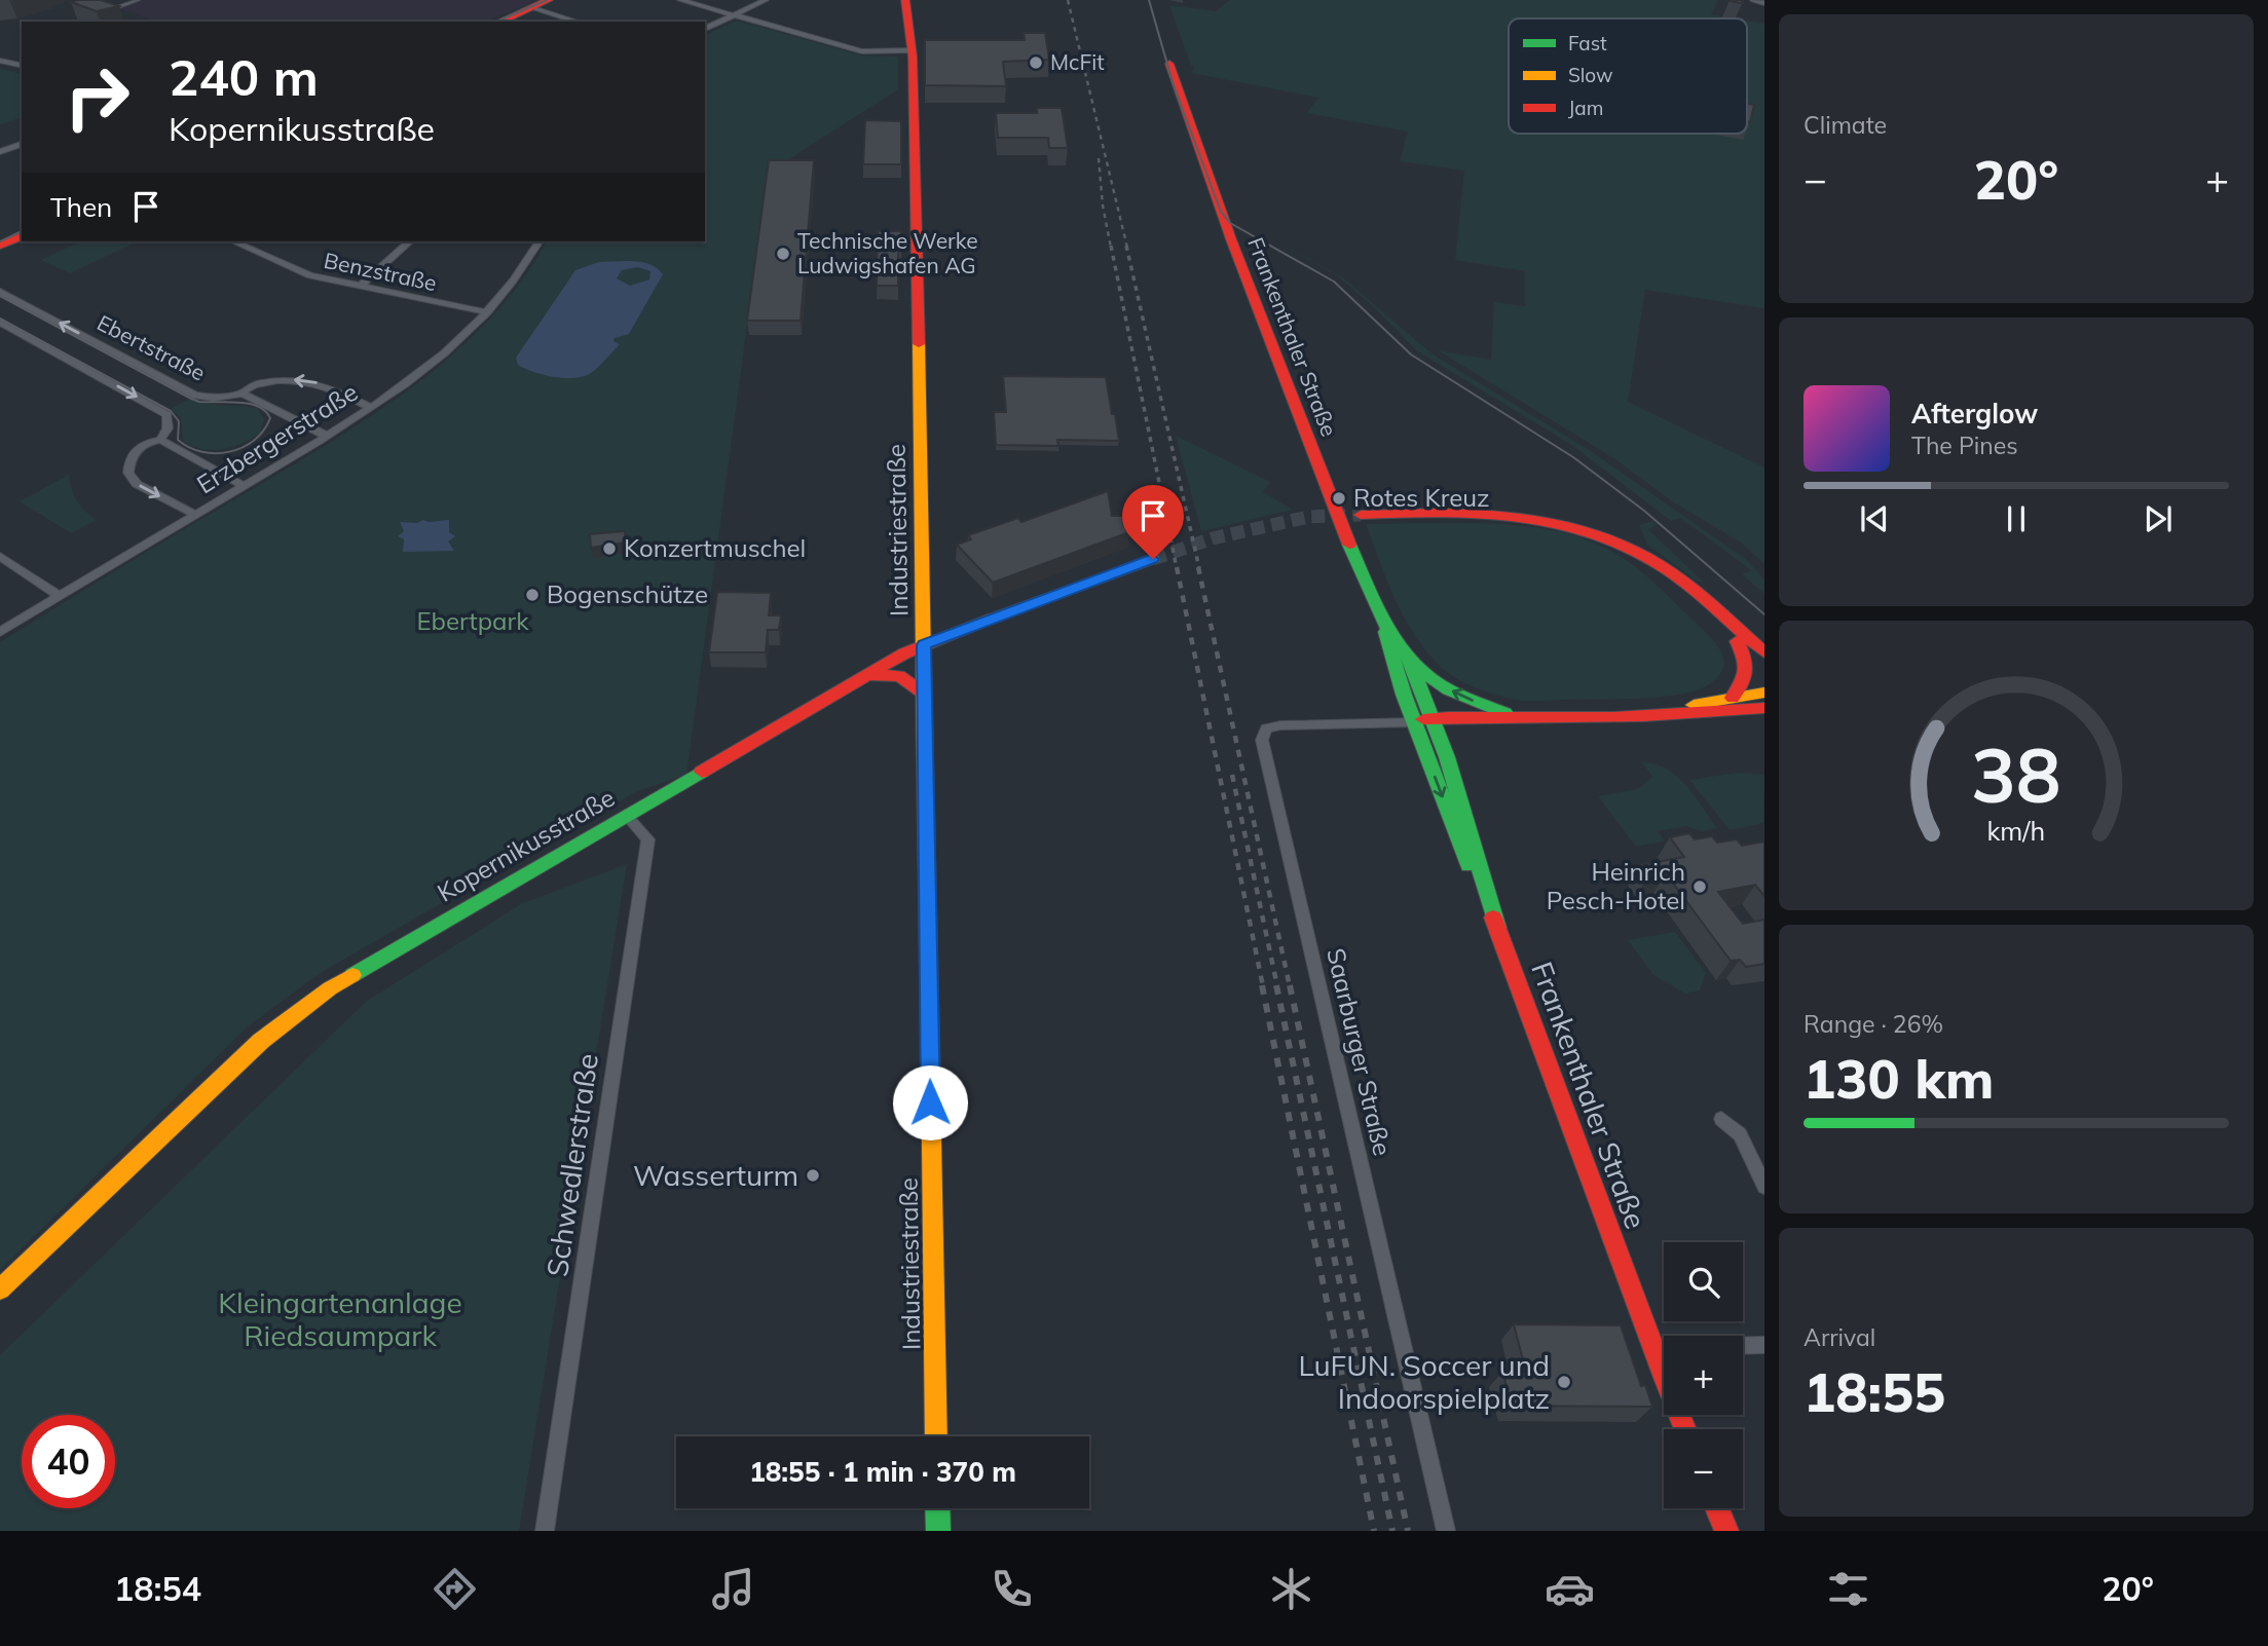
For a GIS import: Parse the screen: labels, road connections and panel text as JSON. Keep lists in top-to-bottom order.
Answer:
{
  "streets": {
    "street": [
      "Benzstraße",
      "Frankenthaler Straße",
      "Ebertstraße",
      "Erzbergerstraße",
      "Industriestraße",
      "Kopernikusstraße",
      "Saarburger Straße",
      "Schwedlerstraße"
    ]
  },
  "crossings": [
    ["Benzstraße", "Erzbergerstraße"],
    ["Frankenthaler Straße", "Saarburger Straße"],
    ["Ebertstraße", "Erzbergerstraße"],
    ["Industriestraße", "Kopernikusstraße"],
    ["Kopernikusstraße", "Schwedlerstraße"]
  ],
  "parks": ["Ebertpark", "Kleingartenanlage Riedsaumpark"],
  "places": [
    "McFit",
    "Technische Werke Ludwigshafen AG",
    "Rotes Kreuz",
    "Konzertmuschel",
    "Bogenschütze",
    "Heinrich Pesch-Hotel",
    "Wasserturm",
    "LuFUN. Soccer und Indoorspielplatz"
  ],
  "legend": ["Fast", "Slow", "Jam"],
  "page": {
    "tile": [
      "Climate",
      ["Range · 26%", "130 km"],
      ["Arrival", "18:55"]
    ],
    "turn": ["240 m", "Kopernikusstraße"],
    "heat": ["−", "20°", "+"],
    "then": "Then",
    "song": ["Afterglow", "The Pines"],
    "map_buttons": ["+", "−"],
    "limit": "40",
    "trip": "18:55 · 1 min · 370 m",
    "tabs": ["18:54", "20°"],
    "gauge": ["38", "km/h"]
  }
}
